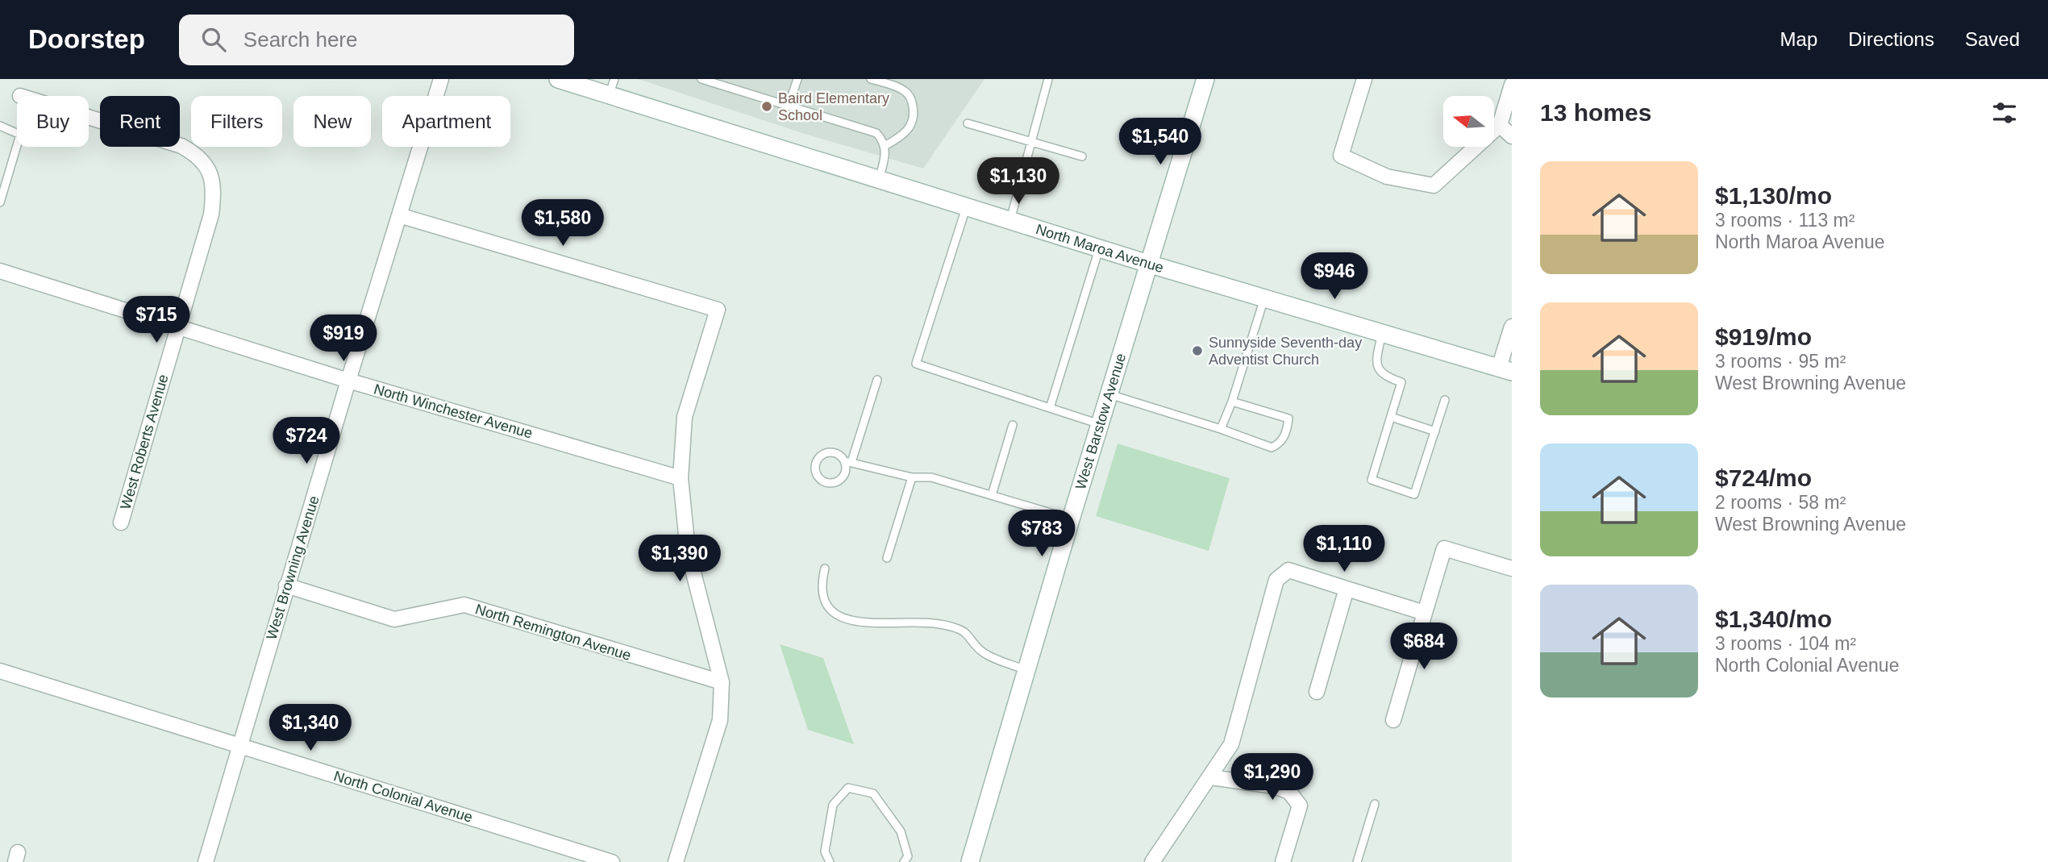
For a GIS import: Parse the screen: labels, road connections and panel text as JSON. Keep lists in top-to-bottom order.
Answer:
{
  "streets": {
    "main road": ["North Maroa Avenue", "West Barstow Avenue"],
    "street": [
      "North Winchester Avenue",
      "West Roberts Avenue",
      "West Browning Avenue",
      "North Remington Avenue",
      "North Colonial Avenue"
    ]
  },
  "crossings": [
    ["North Maroa Avenue", "West Barstow Avenue"],
    ["North Winchester Avenue", "West Roberts Avenue"],
    ["North Winchester Avenue", "West Browning Avenue"],
    ["West Browning Avenue", "North Remington Avenue"],
    ["West Browning Avenue", "North Colonial Avenue"]
  ],
  "places": ["Baird Elementary School", "Sunnyside Seventh-day Adventist Church"],
  "north": "left",
  "page": {
    "header": "Doorstep",
    "search": "Search here",
    "nav": ["Map", "Directions", "Saved"],
    "heading": "13 homes",
    "chip": [
      "Buy",
      "Rent",
      "Filters",
      "New",
      "Apartment"
    ],
    "price": [
      "$1,540",
      "$1,130",
      "$1,580",
      "$946",
      "$715",
      "$919",
      "$724",
      "$783",
      "$1,110",
      "$1,390",
      "$684",
      "$1,340",
      "$1,290"
    ],
    "list": [
      {
        "name": "$1,130/mo",
        "note": "3 rooms · 113 m² · North Maroa Avenue"
      },
      {
        "name": "$919/mo",
        "note": "3 rooms · 95 m² · West Browning Avenue"
      },
      {
        "name": "$724/mo",
        "note": "2 rooms · 58 m² · West Browning Avenue"
      },
      {
        "name": "$1,340/mo",
        "note": "3 rooms · 104 m² · North Colonial Avenue"
      }
    ]
  }
}
